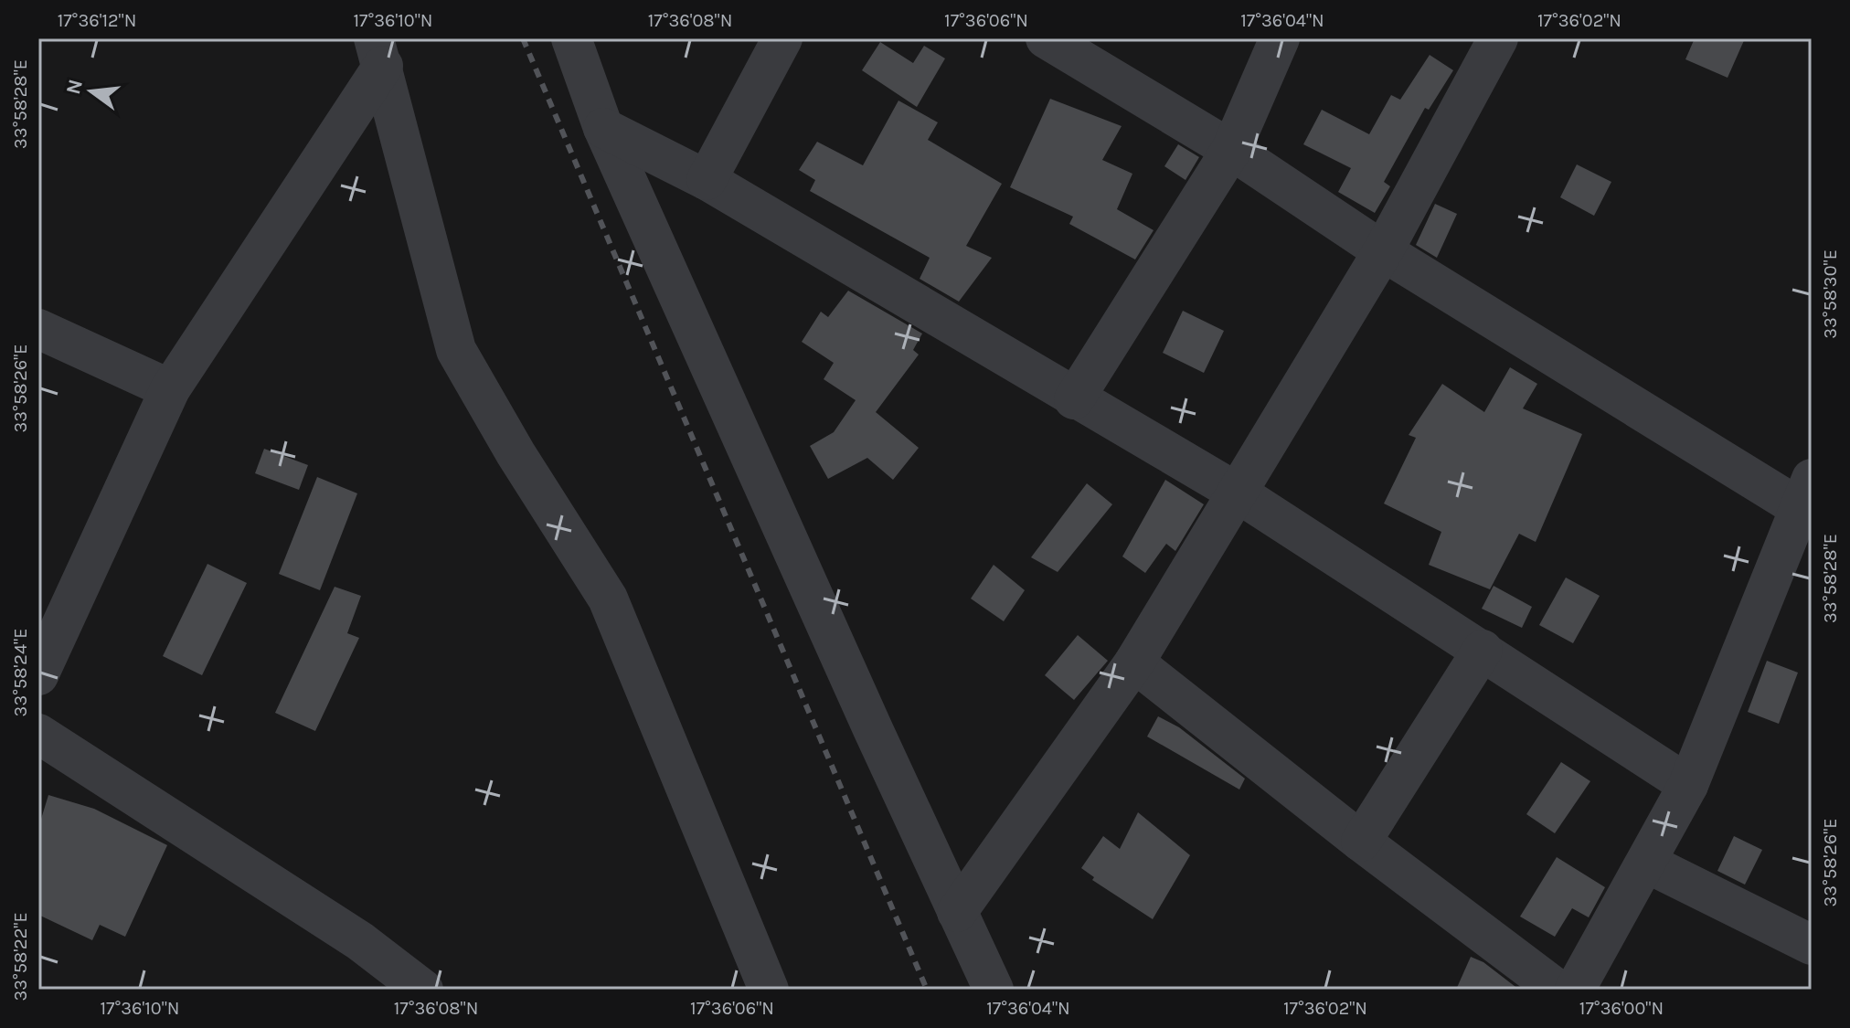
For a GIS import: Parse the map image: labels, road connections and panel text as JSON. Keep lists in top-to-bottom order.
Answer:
{
  "north": "left",
  "coordinates": [
    "17°36'12\"N",
    "17°36'10\"N",
    "17°36'08\"N",
    "17°36'06\"N",
    "17°36'04\"N",
    "17°36'02\"N",
    "33°58'28\"E",
    "33°58'30\"E",
    "33°58'26\"E",
    "33°58'24\"E",
    "33°58'22\"E",
    "17°36'00\"N"
  ]
}
